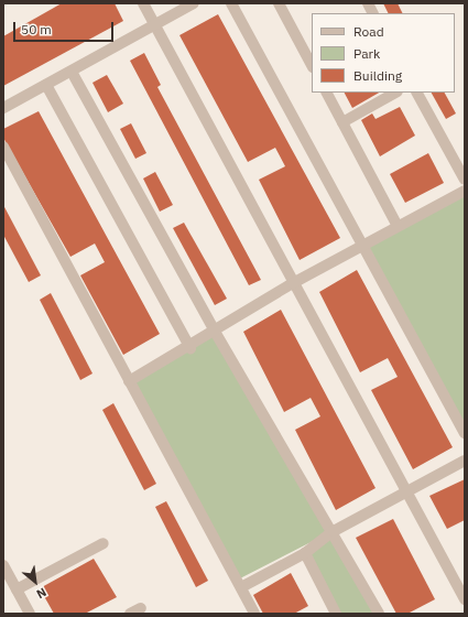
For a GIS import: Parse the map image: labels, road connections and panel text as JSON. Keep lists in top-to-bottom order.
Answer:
{
  "legend": ["Road", "Park", "Building"],
  "scale_bar": "50 m",
  "north": "bottom right"
}
